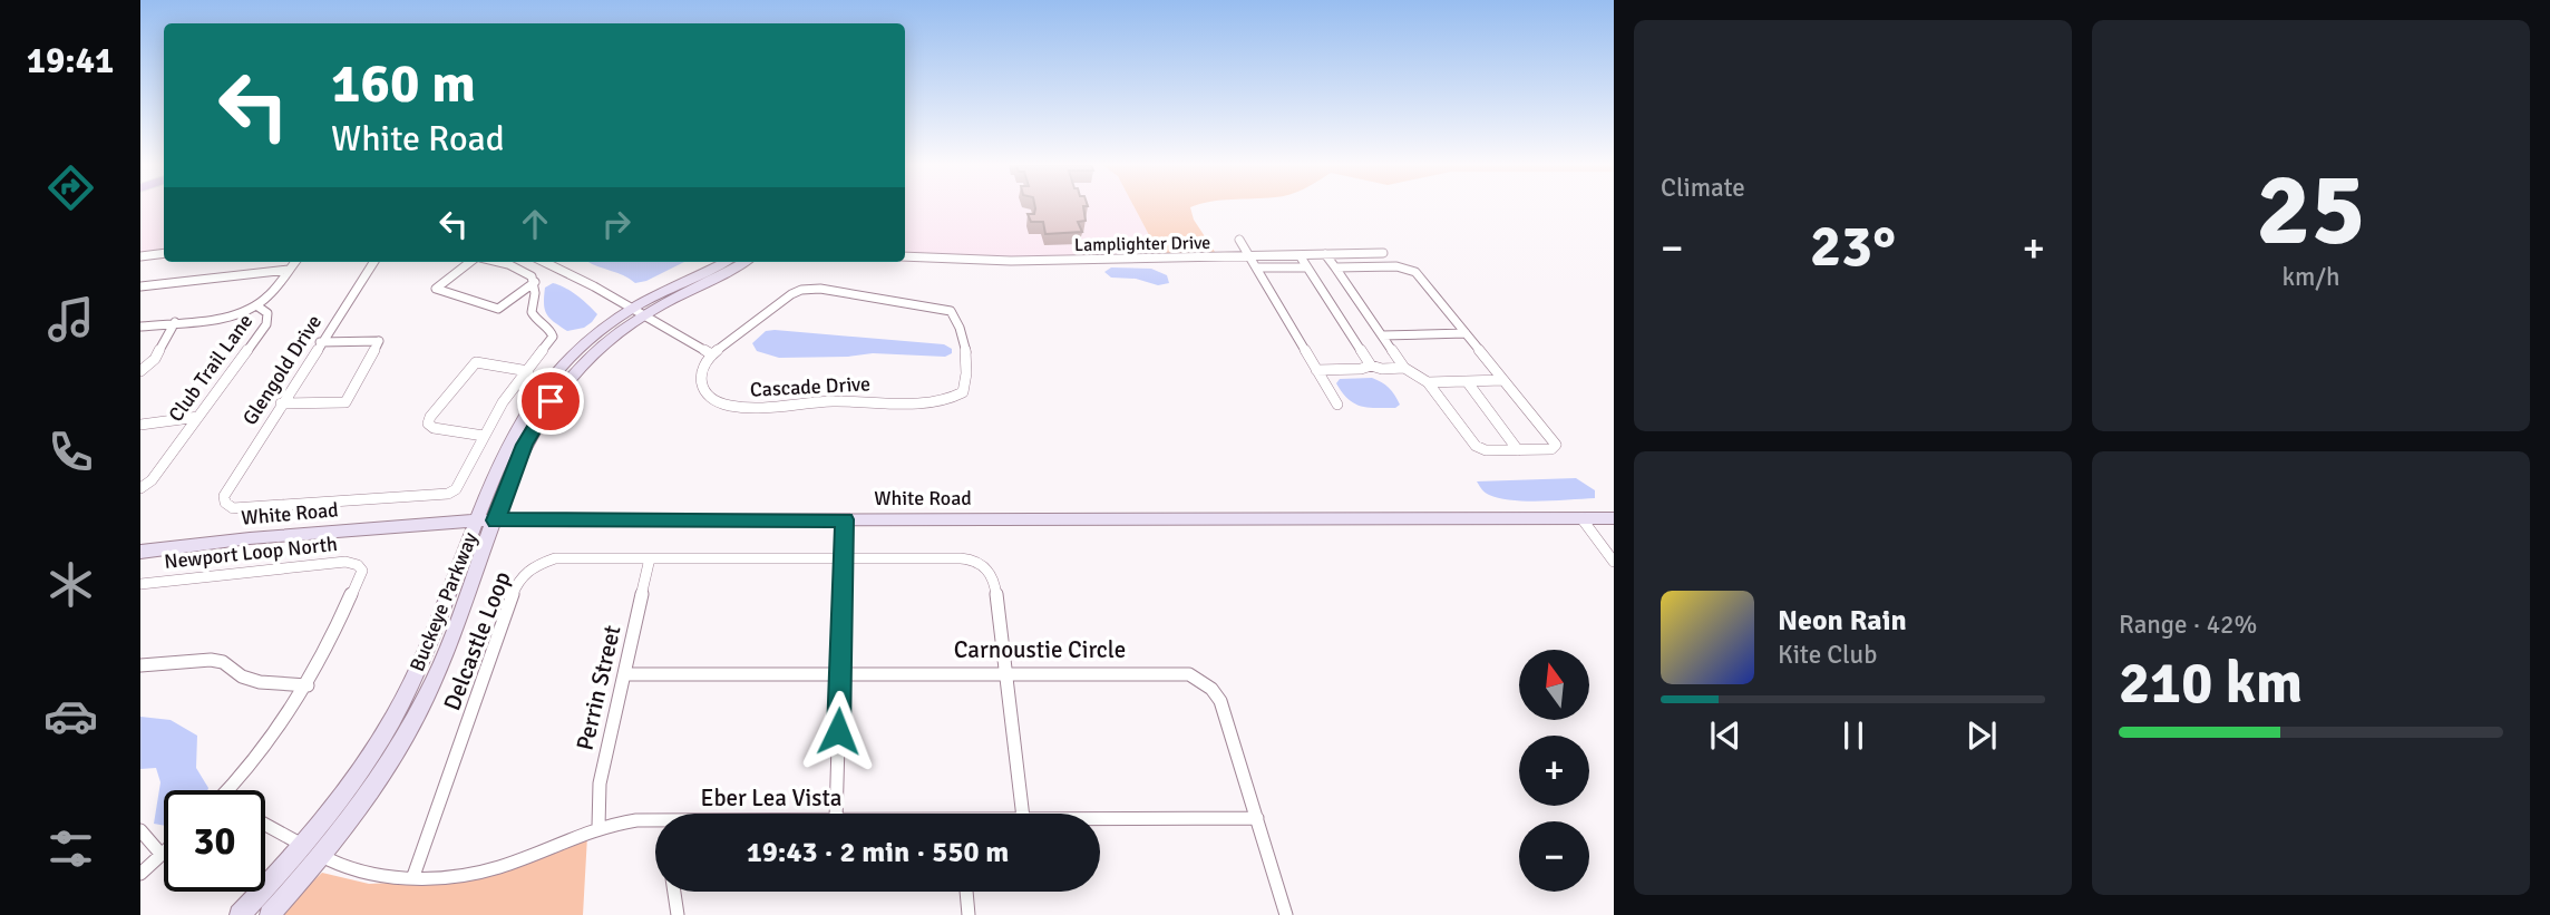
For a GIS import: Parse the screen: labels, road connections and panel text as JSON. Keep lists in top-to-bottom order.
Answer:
{
  "streets": {
    "street": [
      "Lamplighter Drive",
      "Club Trail Lane",
      "Glengold Drive",
      "Cascade Drive",
      "White Road",
      "Newport Loop North",
      "Buckeye Parkway",
      "Delcastle Loop",
      "Carnoustie Circle",
      "Perrin Street",
      "Eber Lea Vista"
    ]
  },
  "crossings": [
    ["White Road", "Buckeye Parkway"],
    ["Buckeye Parkway", "Eber Lea Vista"],
    ["Delcastle Loop", "Carnoustie Circle"],
    ["Delcastle Loop", "Perrin Street"],
    ["Delcastle Loop", "Eber Lea Vista"],
    ["Carnoustie Circle", "Perrin Street"],
    ["Carnoustie Circle", "Eber Lea Vista"],
    ["Perrin Street", "Eber Lea Vista"]
  ],
  "north": "top",
  "page": {
    "tabs": "19:41",
    "tile": [
      "Climate",
      ["25", "km/h"],
      ["Range · 42%", "210 km"]
    ],
    "turn": ["160 m", "White Road"],
    "heat": ["−", "23°", "+"],
    "song": ["Neon Rain", "Kite Club"],
    "map_buttons": ["+", "−"],
    "limit": "30",
    "trip": "19:43 · 2 min · 550 m"
  }
}
